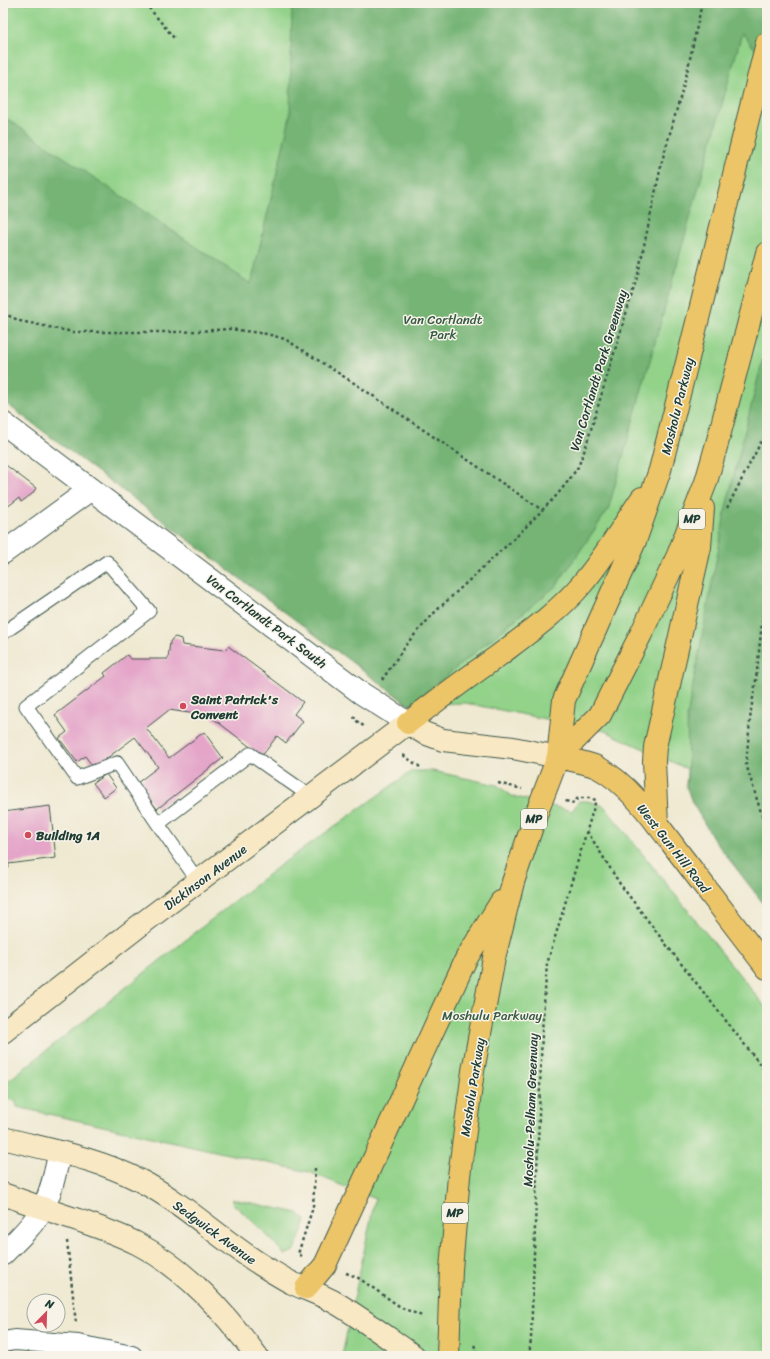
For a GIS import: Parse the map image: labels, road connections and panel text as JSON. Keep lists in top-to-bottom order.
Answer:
{
  "streets": {
    "main road": [
      "Mosholu Parkway",
      "MP",
      "Van Cortlandt Park South",
      "West Gun Hill Road",
      "Dickinson Avenue",
      "Sedgwick Avenue"
    ],
    "path": ["Van Cortlandt Park Greenway", "Mosholu-Pelham Greenway"]
  },
  "crossings": [
    ["Mosholu Parkway", "Van Cortlandt Park South"],
    ["Mosholu Parkway", "West Gun Hill Road"],
    ["Van Cortlandt Park South", "West Gun Hill Road"],
    ["Van Cortlandt Park South", "Dickinson Avenue"]
  ],
  "parks": ["Van Cortlandt Park", "Moshulu Parkway"],
  "places": ["Saint Patrick's Convent", "Building 1A"],
  "north": "top right"
}
